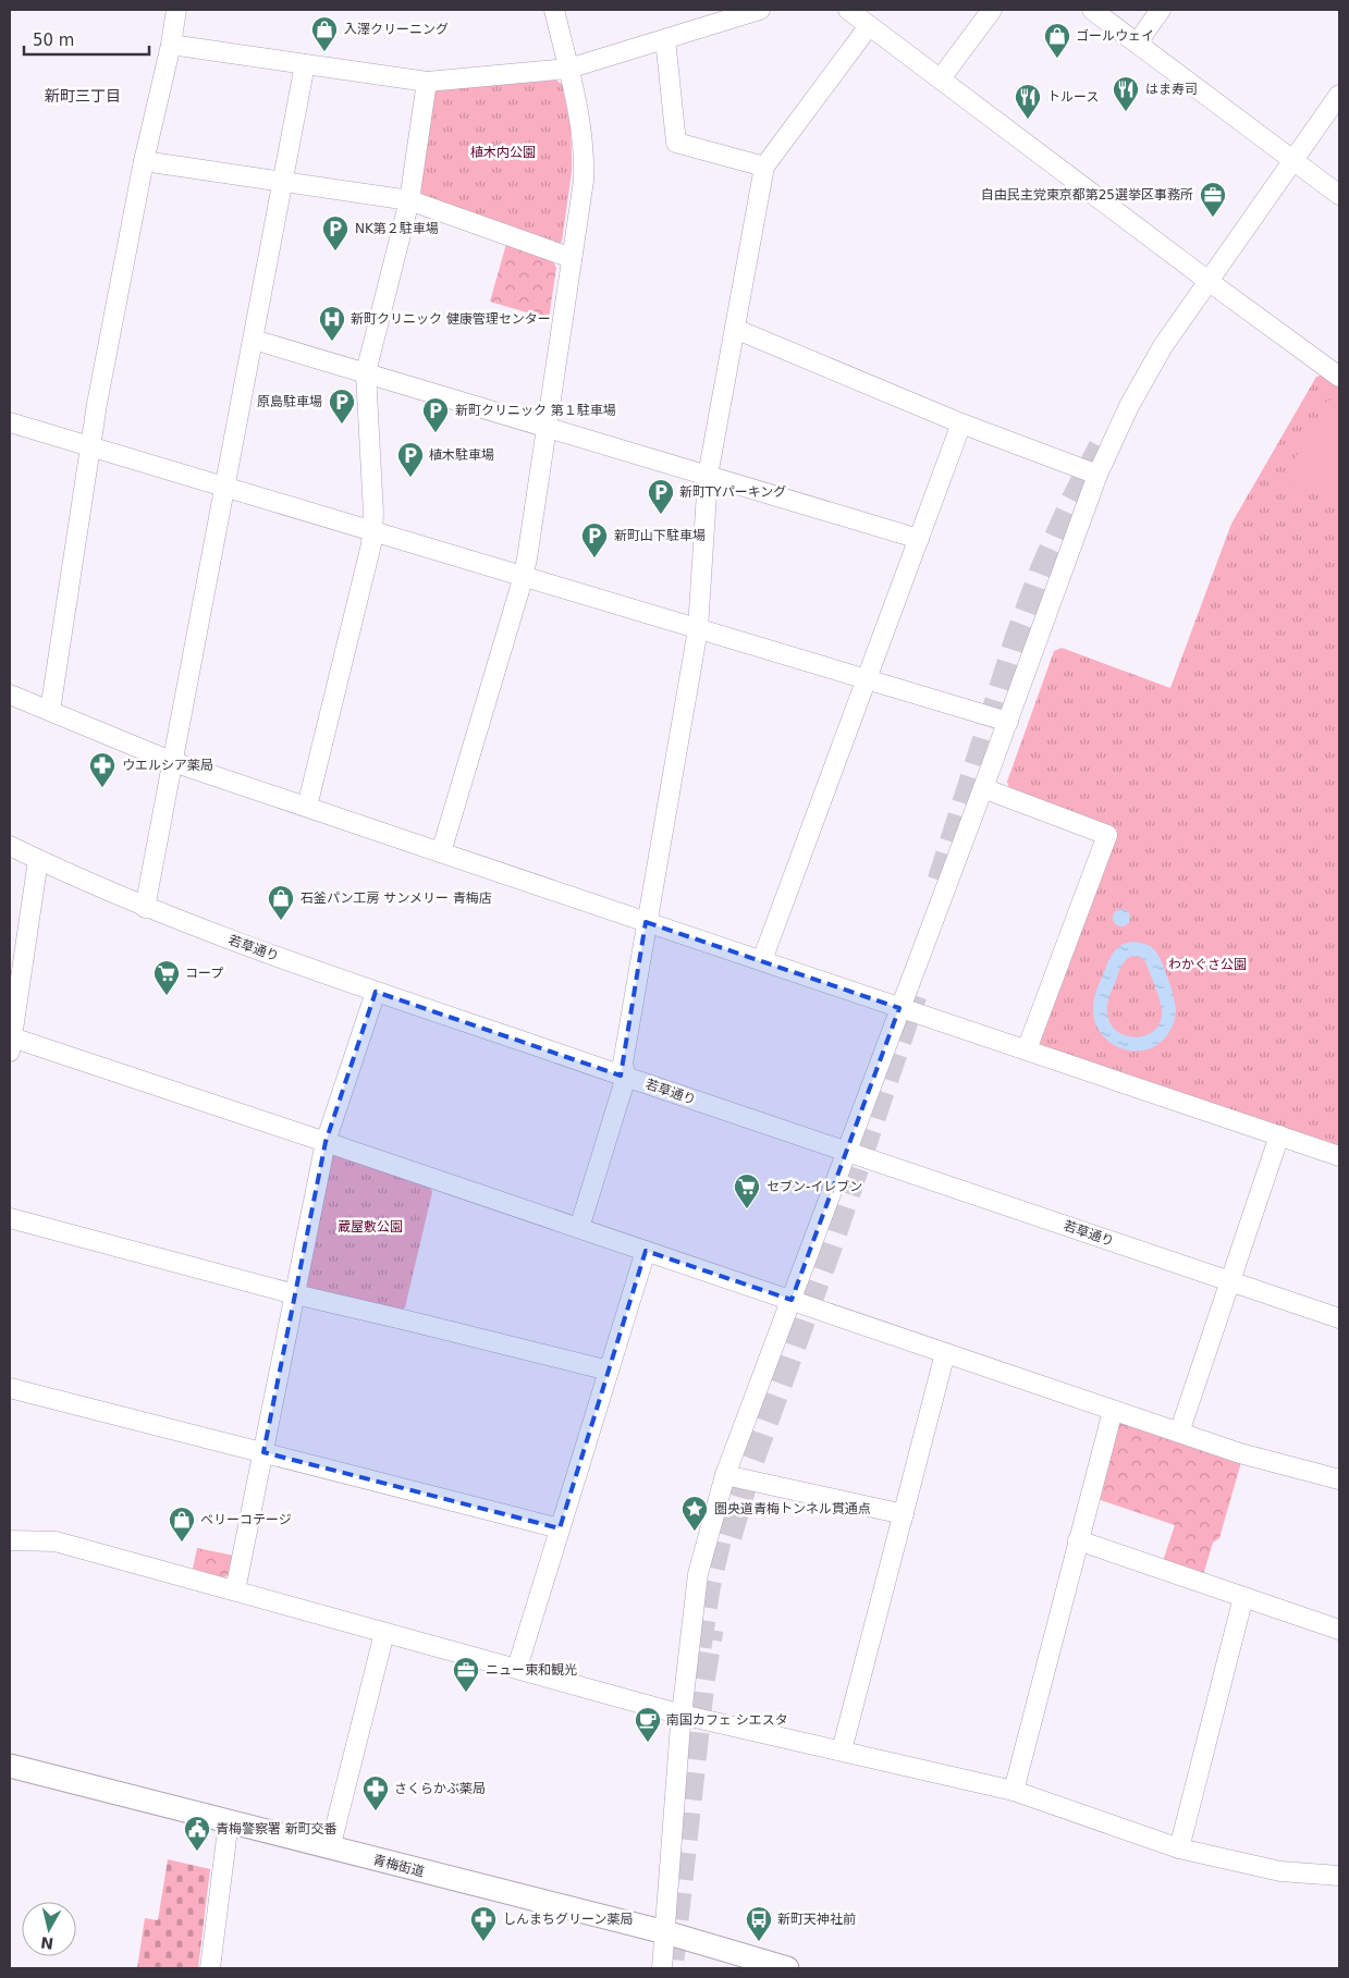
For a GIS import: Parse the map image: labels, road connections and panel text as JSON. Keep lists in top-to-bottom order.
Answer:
{
  "streets": {
    "main road": ["青梅街道"],
    "street": ["若草通り"]
  },
  "districts": ["新町三丁目"],
  "parks": ["植木内公園", "わかぐさ公園", "蔵屋敷公園"],
  "places": {
    "shop": [
      "入澤クリーニング",
      "ゴールウェイ",
      "石釜パン工房 サンメリー 青梅店",
      "ベリーコテージ"
    ],
    "restaurant": ["はま寿司", "トルース"],
    "office": ["自由民主党東京都第25選挙区事務所", "ニュー東和観光"],
    "parking": [
      "NK第２駐車場",
      "原島駐車場",
      "新町クリニック 第１駐車場",
      "植木駐車場",
      "新町TYパーキング",
      "新町山下駐車場"
    ],
    "hospital": ["新町クリニック 健康管理センター"],
    "pharmacy": ["ウエルシア薬局", "さくらかぶ薬局", "しんまちグリーン薬局"],
    "supermarket": ["コープ", "セブン-イレブン"],
    "place": ["圏央道青梅トンネル貫通点"],
    "cafe": ["南国カフェ シエスタ"],
    "public building": ["青梅警察署 新町交番"],
    "bus stop": ["新町天神社前"]
  },
  "scale_bar": "50 m",
  "north": "bottom"
}
